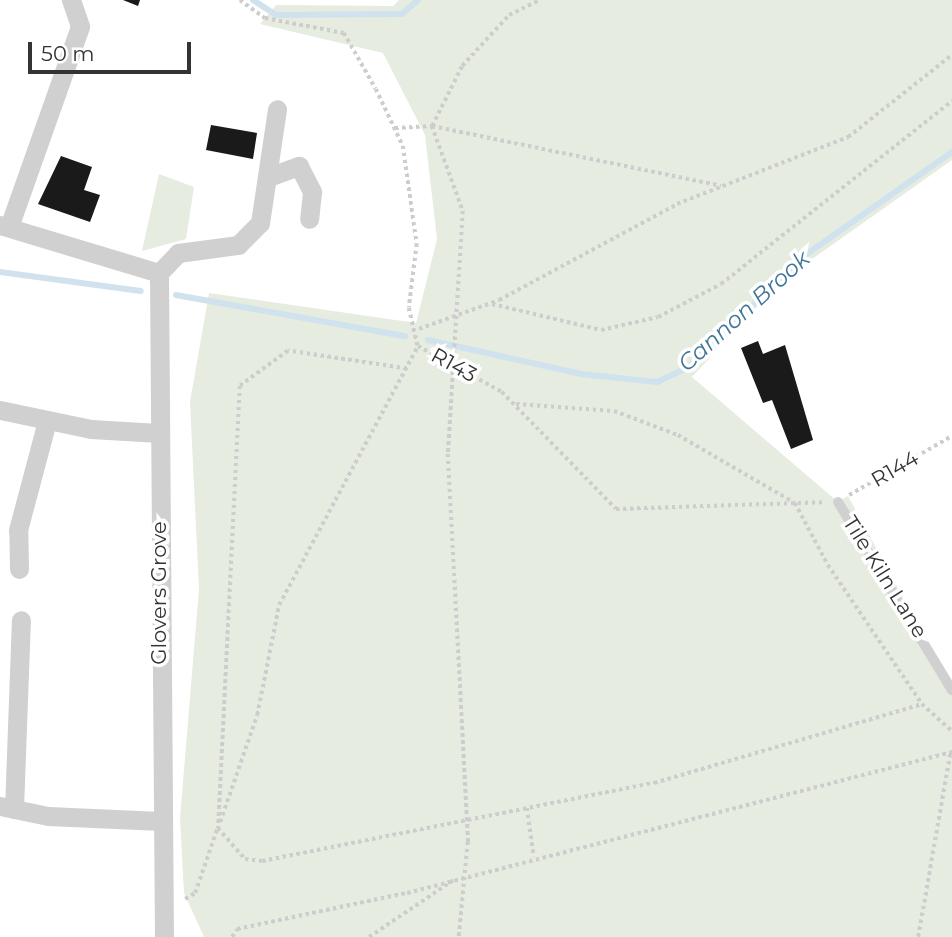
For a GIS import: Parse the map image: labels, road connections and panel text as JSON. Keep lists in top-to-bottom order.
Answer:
{
  "streets": {
    "street": ["Glovers Grove"],
    "lane": ["Tile Kiln Lane"],
    "path": ["R143", "R144"]
  },
  "crossings": [
    ["R143", "R144"],
    ["R143", "Tile Kiln Lane"],
    ["R144", "Tile Kiln Lane"]
  ],
  "water": ["Cannon Brook"],
  "scale_bar": "50 m"
}
